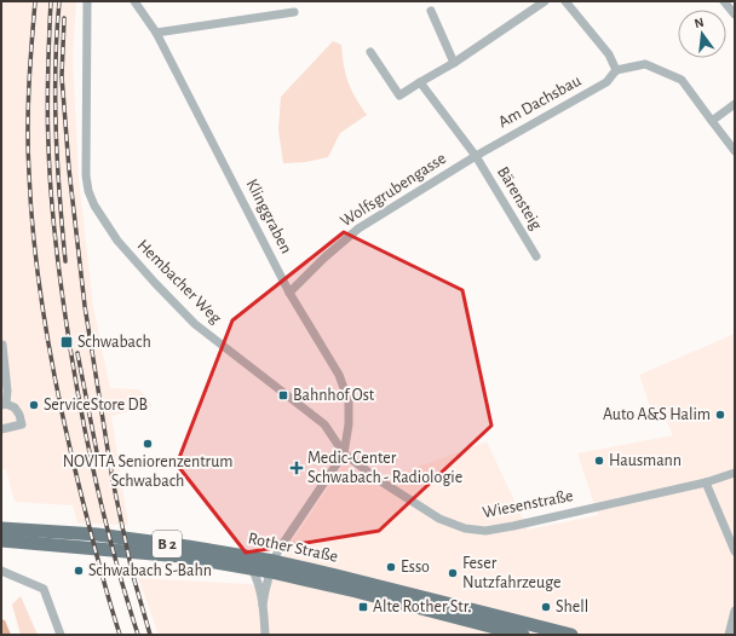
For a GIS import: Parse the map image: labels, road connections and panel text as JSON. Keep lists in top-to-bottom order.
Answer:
{
  "streets": {
    "main road": ["B 2", "Rother Straße"],
    "street": [
      "Am Dachsbau",
      "Wolfsgrubengasse",
      "Bärensteig",
      "Klinggraben",
      "Hembacher Weg",
      "Wiesenstraße"
    ]
  },
  "crossings": [
    ["Am Dachsbau", "Wolfsgrubengasse"],
    ["Am Dachsbau", "Bärensteig"],
    ["Wolfsgrubengasse", "Bärensteig"],
    ["Wolfsgrubengasse", "Klinggraben"],
    ["Klinggraben", "Hembacher Weg"],
    ["Klinggraben", "Wiesenstraße"],
    ["Hembacher Weg", "Wiesenstraße"]
  ],
  "places": {
    "transit": ["Schwabach", "Bahnhof Ost", "Alte Rother Str."],
    "other": [
      "ServiceStore DB",
      "Auto A&S Halim",
      "NOVITA Seniorenzentrum Schwabach",
      "Hausmann",
      "Esso",
      "Schwabach S-Bahn",
      "Feser Nutzfahrzeuge",
      "Shell"
    ],
    "health": ["Medic-Center Schwabach - Radiologie"]
  },
  "north": "top"
}
